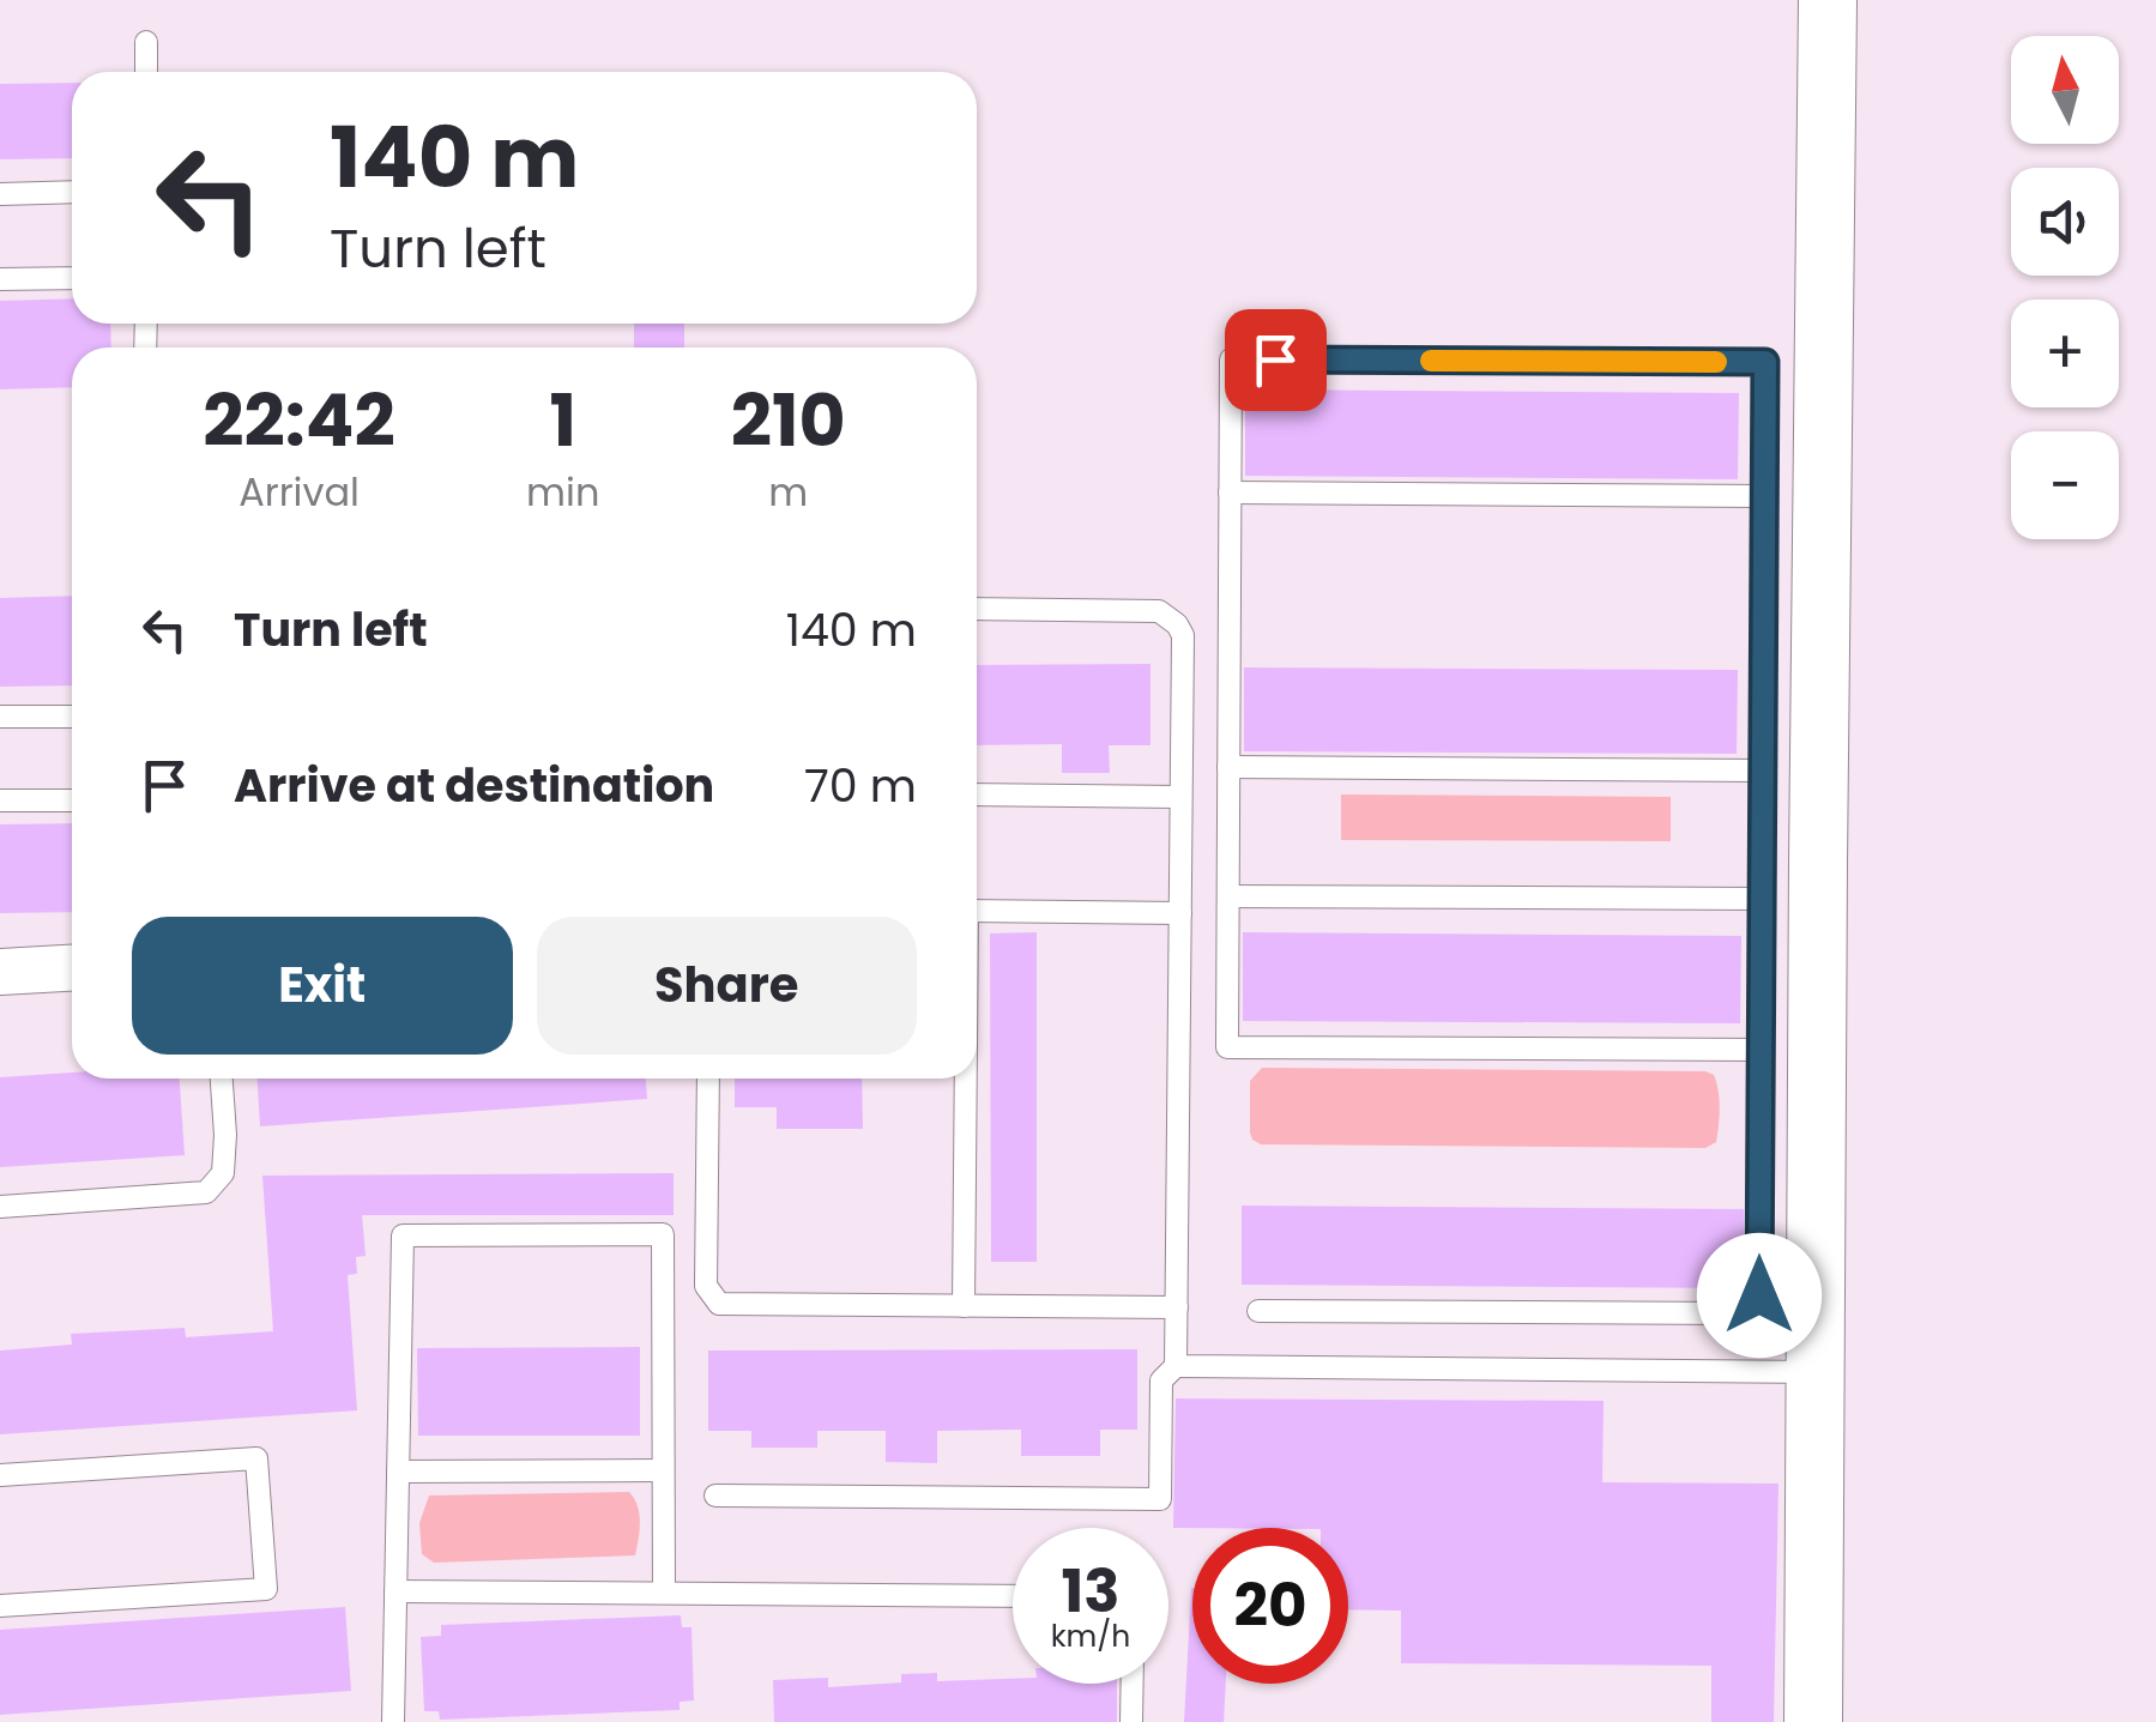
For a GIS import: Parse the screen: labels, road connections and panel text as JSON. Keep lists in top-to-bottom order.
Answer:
{
  "north": "top",
  "page": {
    "map_buttons": ["+", "−"],
    "turn": ["140 m", "Turn left"],
    "eta": [
      "22:42",
      "Arrival",
      "1",
      "min",
      "210",
      "m"
    ],
    "list": [
      {
        "name": "Turn left",
        "value": "140 m"
      },
      {
        "name": "Arrive at destination",
        "value": "70 m"
      }
    ],
    "buttons": ["Exit", "Share"],
    "speed": "13 km/h",
    "limit": "20"
  }
}
